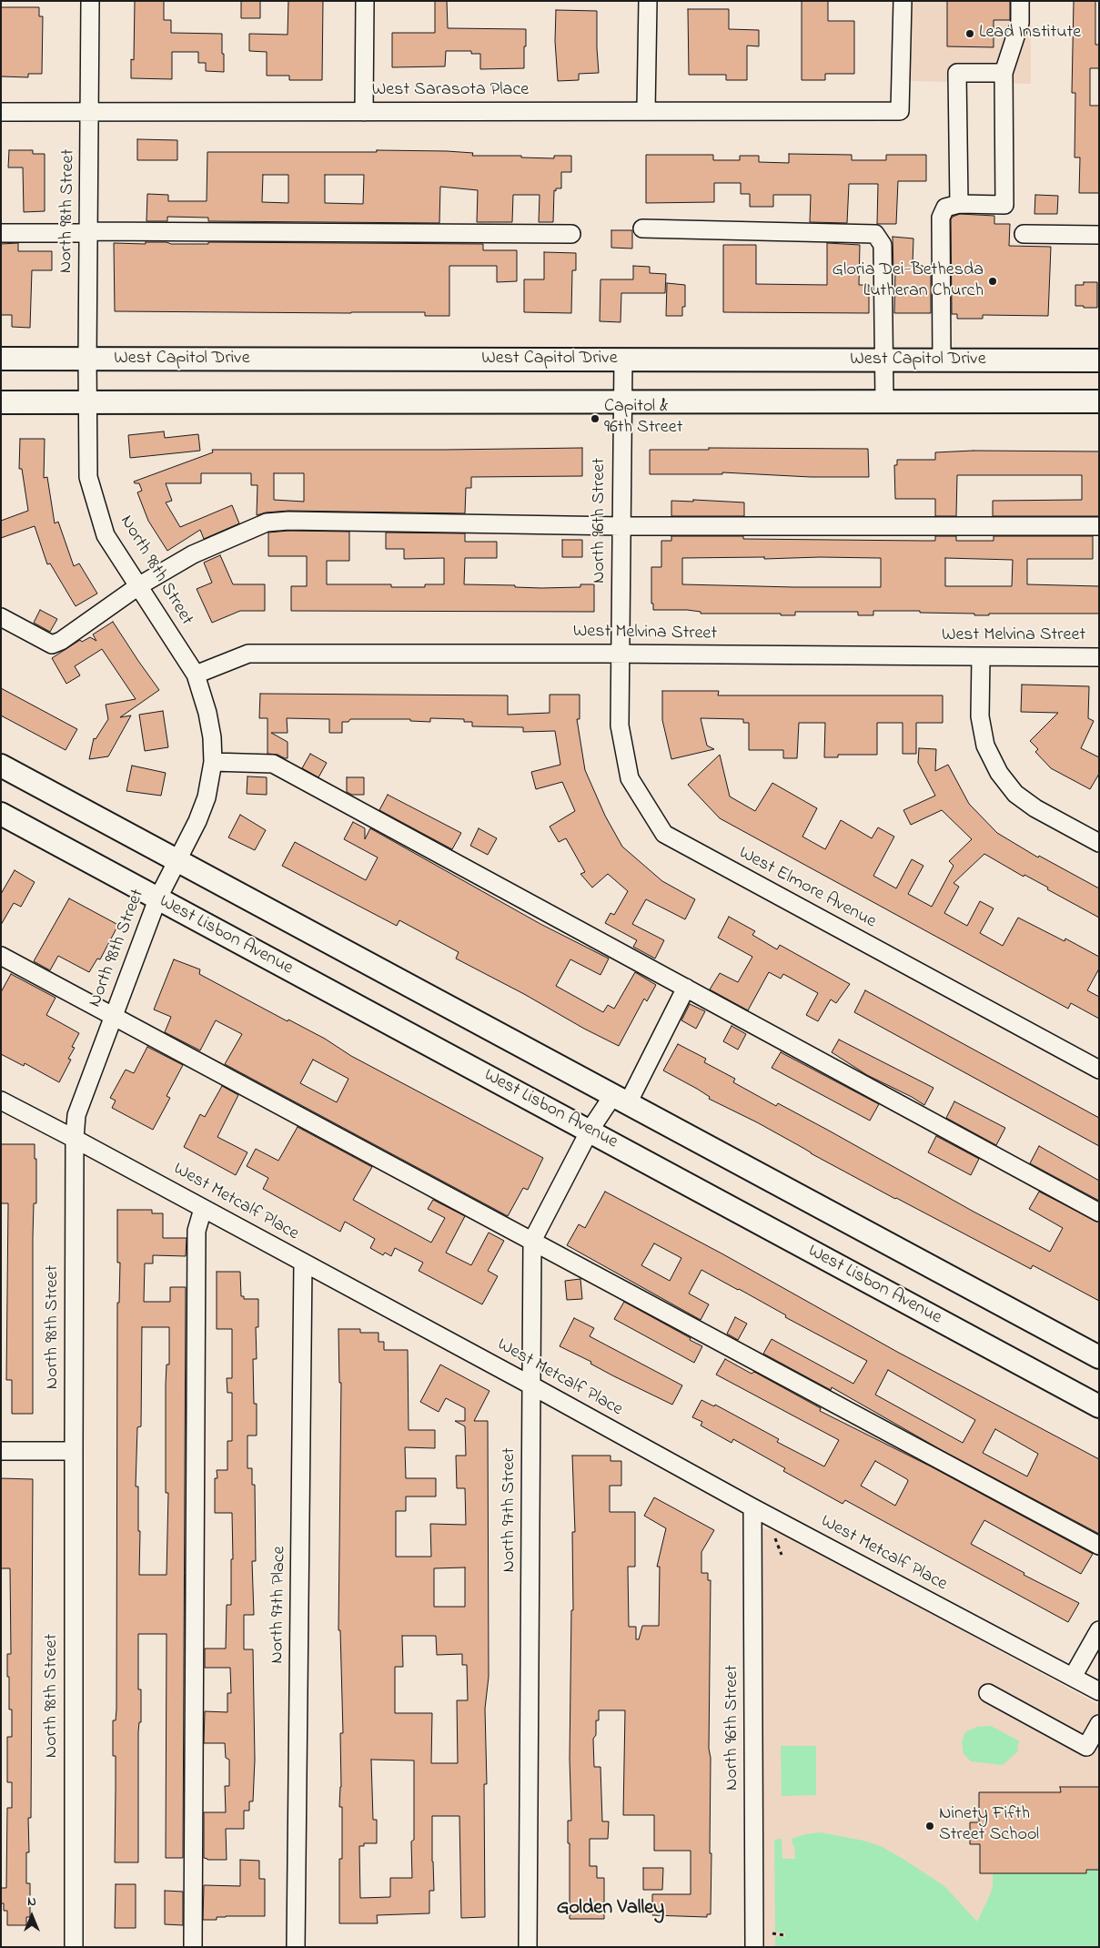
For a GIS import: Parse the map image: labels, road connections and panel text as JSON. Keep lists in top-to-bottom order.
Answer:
{
  "streets": {
    "main road": ["West Capitol Drive", "West Lisbon Avenue"],
    "street": [
      "West Sarasota Place",
      "North 98th Street",
      "North 96th Street",
      "West Melvina Street",
      "West Elmore Avenue",
      "West Metcalf Place",
      "North 97th Street",
      "North 97th Place"
    ]
  },
  "crossings": [
    ["West Sarasota Place", "North 98th Street"],
    ["North 98th Street", "West Capitol Drive"],
    ["North 98th Street", "West Melvina Street"],
    ["North 98th Street", "West Lisbon Avenue"],
    ["North 98th Street", "West Metcalf Place"],
    ["West Capitol Drive", "North 96th Street"],
    ["North 96th Street", "West Melvina Street"],
    ["North 96th Street", "West Elmore Avenue"],
    ["North 96th Street", "West Metcalf Place"],
    ["West Melvina Street", "West Elmore Avenue"],
    ["West Lisbon Avenue", "North 97th Street"],
    ["West Metcalf Place", "North 97th Street"],
    ["West Metcalf Place", "North 97th Place"]
  ],
  "districts": ["Golden Valley"],
  "places": [
    "Lead Institute",
    "Gloria Dei-Bethesda Lutheran Church",
    "Capitol & 96th Street",
    "Ninety Fifth Street School"
  ],
  "north": "top"
}
